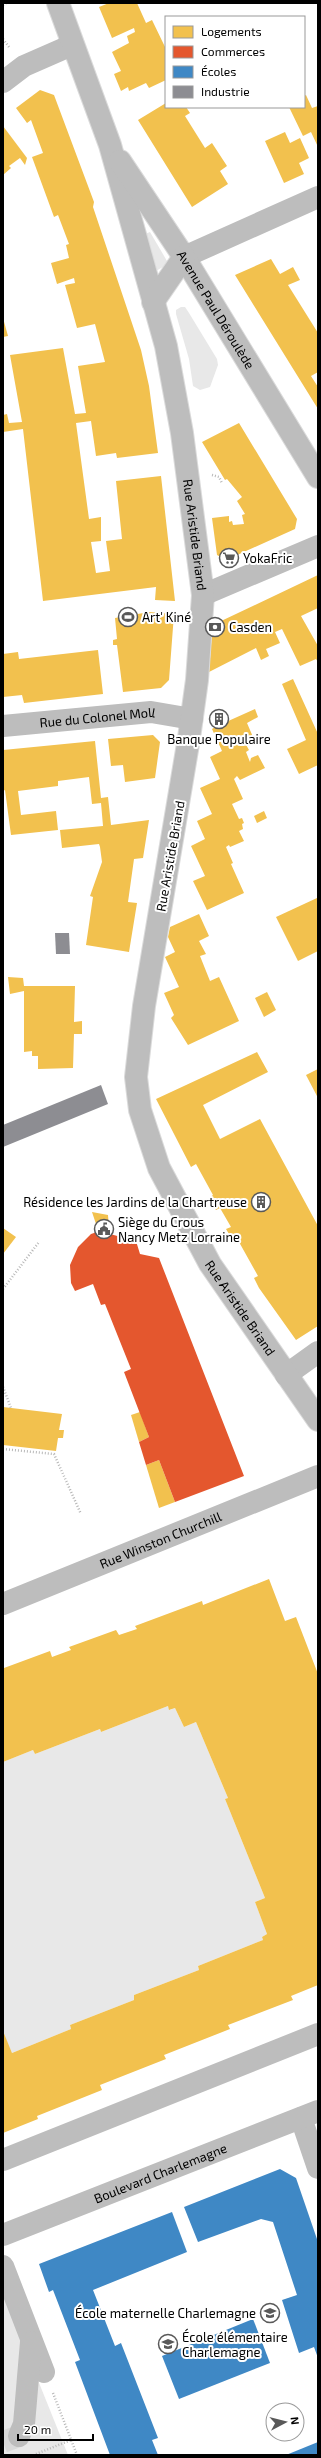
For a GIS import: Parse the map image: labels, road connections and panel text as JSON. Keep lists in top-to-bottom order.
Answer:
{
  "streets": {
    "main road": [
      "Avenue Paul Déroulède",
      "Rue Aristide Briand",
      "Rue du Colonel Moll",
      "Rue Winston Churchill",
      "Boulevard Charlemagne"
    ]
  },
  "crossings": [
    ["Avenue Paul Déroulède", "Rue Aristide Briand"],
    ["Rue Aristide Briand", "Rue du Colonel Moll"]
  ],
  "places": {
    "supermarket": ["YokaFric"],
    "sports": ["Art' Kiné"],
    "bank": ["Casden"],
    "building": ["Banque Populaire", "Résidence les Jardins de la Chartreuse"],
    "public building": ["Siège du Crous Nancy Metz Lorraine"],
    "school or university": ["École maternelle Charlemagne", "École élémentaire Charlemagne"]
  },
  "legend": [
    "Logements",
    "Commerces",
    "Écoles",
    "Industrie"
  ],
  "scale_bar": "20 m",
  "north": "right"
}
